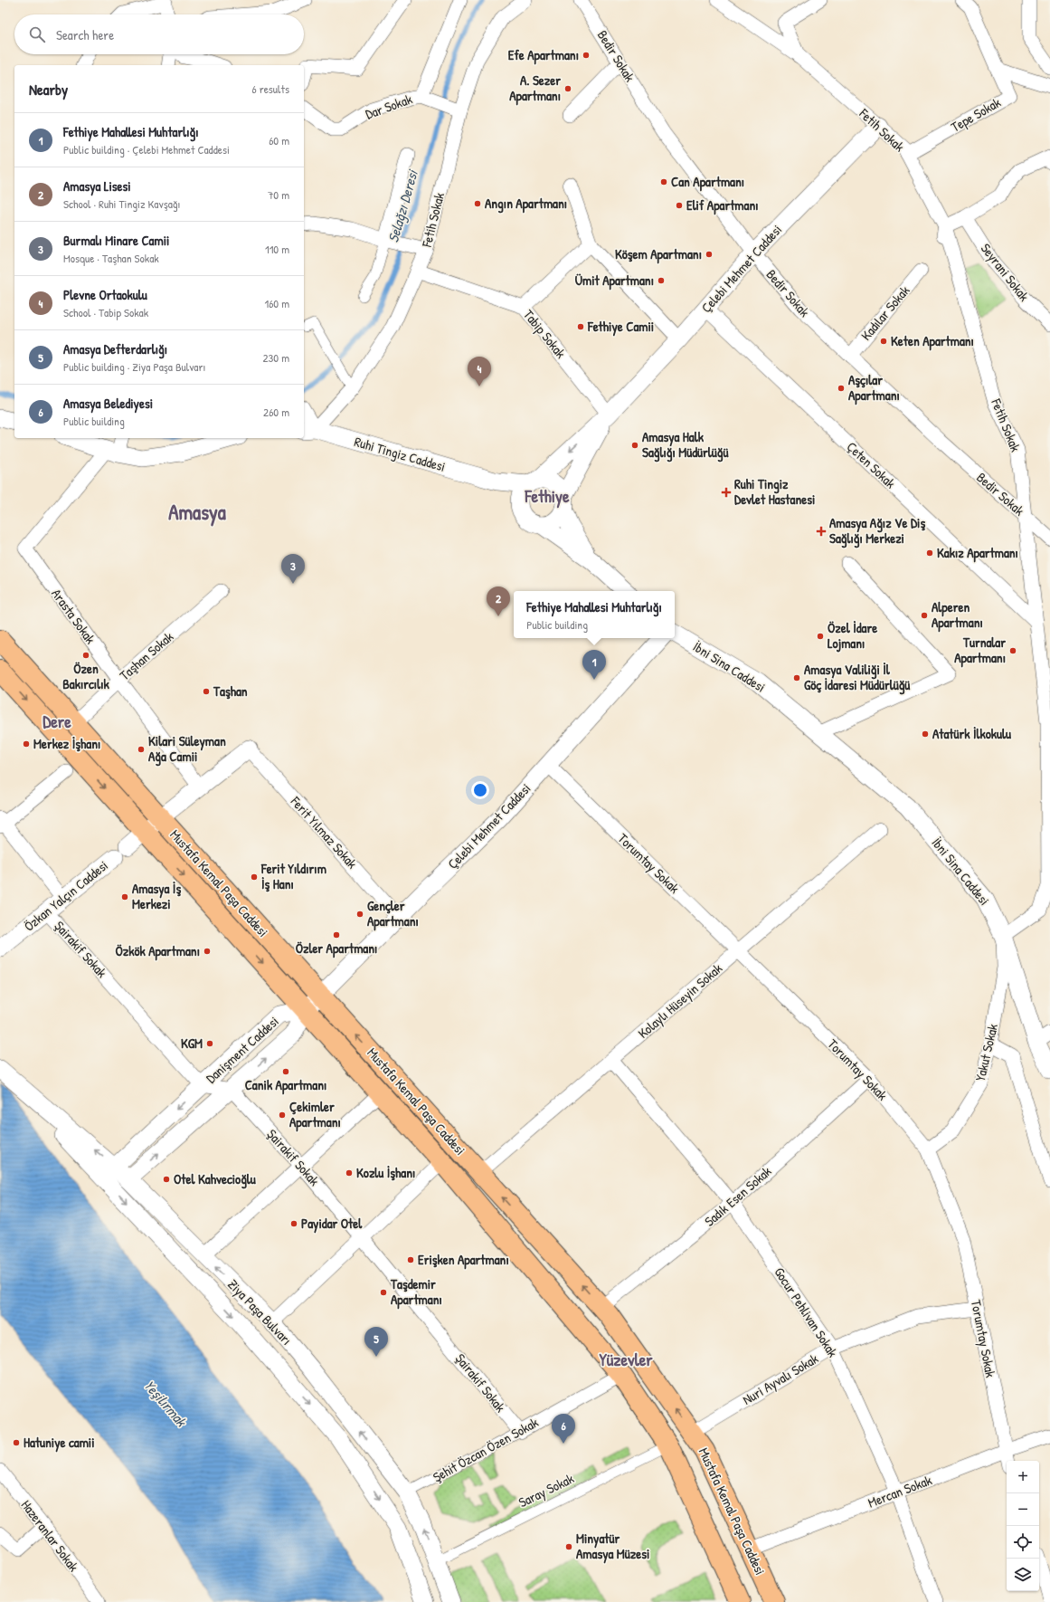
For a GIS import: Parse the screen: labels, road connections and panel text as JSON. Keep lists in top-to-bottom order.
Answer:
{
  "streets": {
    "main road": ["Mustafa Kemal Paşa Caddesi"],
    "street": [
      "Bedir Sokak",
      "Dar Sokak",
      "Tepe Sokak",
      "Fetih Sokak",
      "Çelebi Mehmet Caddesi",
      "Seyrani Sokak",
      "Kadılar Sokak",
      "Tabip Sokak",
      "Ruhi Tingiz Caddesi",
      "Çeten Sokak",
      "Arasta Sokak",
      "Taşhan Sokak",
      "İbni Sina Caddesi",
      "Ferit Yılmaz Sokak",
      "Torumtay Sokak",
      "Özkan Yalçın Caddesi",
      "Şairakif Sokak",
      "Kolaylı Hüseyin Sokak",
      "Danişment Caddesi",
      "Yakut Sokak",
      "Sadık Esen Sokak",
      "Ziya Paşa Bulvarı",
      "Gocur Pehlivan Sokak",
      "Nuri Ayvalı Sokak",
      "Şehit Özcan Özen Sokak",
      "Saray Sokak",
      "Mercan Sokak",
      "Hazeranlar Sokak"
    ]
  },
  "crossings": [
    ["Bedir Sokak", "Fetih Sokak"],
    ["Bedir Sokak", "Çelebi Mehmet Caddesi"],
    ["Bedir Sokak", "Kadılar Sokak"],
    ["Tepe Sokak", "Fetih Sokak"],
    ["Fetih Sokak", "Çelebi Mehmet Caddesi"],
    ["Fetih Sokak", "Tabip Sokak"],
    ["Fetih Sokak", "Ruhi Tingiz Caddesi"],
    ["Fetih Sokak", "Çeten Sokak"],
    ["Fetih Sokak", "İbni Sina Caddesi"],
    ["Fetih Sokak", "Yakut Sokak"],
    ["Çelebi Mehmet Caddesi", "Tabip Sokak"],
    ["Çelebi Mehmet Caddesi", "Ruhi Tingiz Caddesi"],
    ["Çelebi Mehmet Caddesi", "Çeten Sokak"],
    ["Çelebi Mehmet Caddesi", "Ferit Yılmaz Sokak"],
    ["Çelebi Mehmet Caddesi", "Torumtay Sokak"],
    ["Çelebi Mehmet Caddesi", "Mustafa Kemal Paşa Caddesi"],
    ["Çelebi Mehmet Caddesi", "Danişment Caddesi"],
    ["Arasta Sokak", "Taşhan Sokak"],
    ["Arasta Sokak", "Özkan Yalçın Caddesi"],
    ["Taşhan Sokak", "Mustafa Kemal Paşa Caddesi"],
    ["İbni Sina Caddesi", "Yakut Sokak"],
    ["Ferit Yılmaz Sokak", "Özkan Yalçın Caddesi"],
    ["Torumtay Sokak", "Kolaylı Hüseyin Sokak"],
    ["Torumtay Sokak", "Yakut Sokak"],
    ["Torumtay Sokak", "Sadık Esen Sokak"],
    ["Torumtay Sokak", "Nuri Ayvalı Sokak"],
    ["Torumtay Sokak", "Mercan Sokak"],
    ["Mustafa Kemal Paşa Caddesi", "Özkan Yalçın Caddesi"],
    ["Mustafa Kemal Paşa Caddesi", "Kolaylı Hüseyin Sokak"],
    ["Mustafa Kemal Paşa Caddesi", "Danişment Caddesi"],
    ["Mustafa Kemal Paşa Caddesi", "Sadık Esen Sokak"],
    ["Mustafa Kemal Paşa Caddesi", "Nuri Ayvalı Sokak"],
    ["Mustafa Kemal Paşa Caddesi", "Şehit Özcan Özen Sokak"],
    ["Mustafa Kemal Paşa Caddesi", "Saray Sokak"],
    ["Mustafa Kemal Paşa Caddesi", "Mercan Sokak"],
    ["Özkan Yalçın Caddesi", "Şairakif Sokak"],
    ["Şairakif Sokak", "Danişment Caddesi"],
    ["Şairakif Sokak", "Şehit Özcan Özen Sokak"],
    ["Kolaylı Hüseyin Sokak", "Gocur Pehlivan Sokak"],
    ["Danişment Caddesi", "Ziya Paşa Bulvarı"],
    ["Sadık Esen Sokak", "Gocur Pehlivan Sokak"],
    ["Ziya Paşa Bulvarı", "Şehit Özcan Özen Sokak"],
    ["Ziya Paşa Bulvarı", "Saray Sokak"],
    ["Gocur Pehlivan Sokak", "Nuri Ayvalı Sokak"],
    ["Gocur Pehlivan Sokak", "Mercan Sokak"]
  ],
  "districts": [
    "Fethiye",
    "Amasya",
    "Dere",
    "Yüzevler"
  ],
  "water": ["Selağzı Deresi", "Yeşilırmak"],
  "places": {
    "other": [
      "Efe Apartmanı",
      "A. Sezer Apartmanı",
      "Can Apartmanı",
      "Angın Apartmanı",
      "Elif Apartmanı",
      "Köşem Apartmanı",
      "Ümit Apartmanı",
      "Fethiye Camii",
      "Keten Apartmanı",
      "Aşçılar Apartmanı",
      "Amasya Halk Sağlığı Müdürlüğü",
      "Kakız Apartmanı",
      "Alperen Apartmanı",
      "Özel İdare Lojmanı",
      "Turnalar Apartmanı",
      "Özen Bakırcılık",
      "Amasya Valiliği İl Göç İdaresi Müdürlüğü",
      "Taşhan",
      "Atatürk İlkokulu",
      "Merkez İşhanı",
      "Kilari Süleyman Ağa Camii",
      "Ferit Yıldırım İş Hanı",
      "Amasya İş Merkezi",
      "Gençler Apartmanı",
      "Özler Apartmanı",
      "Özkök Apartmanı",
      "KGM",
      "Canik Apartmanı",
      "Çekimler Apartmanı",
      "Kozlu İşhanı",
      "Otel Kahvecioğlu",
      "Payidar Otel",
      "Erişken Apartmanı",
      "Taşdemir Apartmanı",
      "Hatuniye camii",
      "Minyatür Amasya Müzesi"
    ],
    "health": ["Ruhi Tingiz Devlet Hastanesi", "Amasya Ağız Ve Diş Sağlığı Merkezi"]
  },
  "page": {
    "search": "Search here",
    "heading": ["Nearby", "6 results"],
    "list": [
      {
        "mark": "1",
        "name": "Fethiye Mahallesi Muhtarlığı",
        "note": "Public building · Çelebi Mehmet Caddesi",
        "value": "60 m"
      },
      {
        "mark": "2",
        "name": "Amasya Lisesi",
        "note": "School · Ruhi Tingiz Kavşağı",
        "value": "70 m"
      },
      {
        "mark": "3",
        "name": "Burmalı Minare Camii",
        "note": "Mosque · Taşhan Sokak",
        "value": "110 m"
      },
      {
        "mark": "4",
        "name": "Plevne Ortaokulu",
        "note": "School · Tabip Sokak",
        "value": "160 m"
      },
      {
        "mark": "5",
        "name": "Amasya Defterdarlığı",
        "note": "Public building · Ziya Paşa Bulvarı",
        "value": "230 m"
      },
      {
        "mark": "6",
        "name": "Amasya Belediyesi",
        "note": "Public building",
        "value": "260 m"
      }
    ],
    "pins": [
      "4",
      "3",
      "2",
      "1",
      "5",
      "6"
    ],
    "popup": ["Fethiye Mahallesi Muhtarlığı", "Public building"],
    "map_buttons": ["+", "−"]
  }
}
